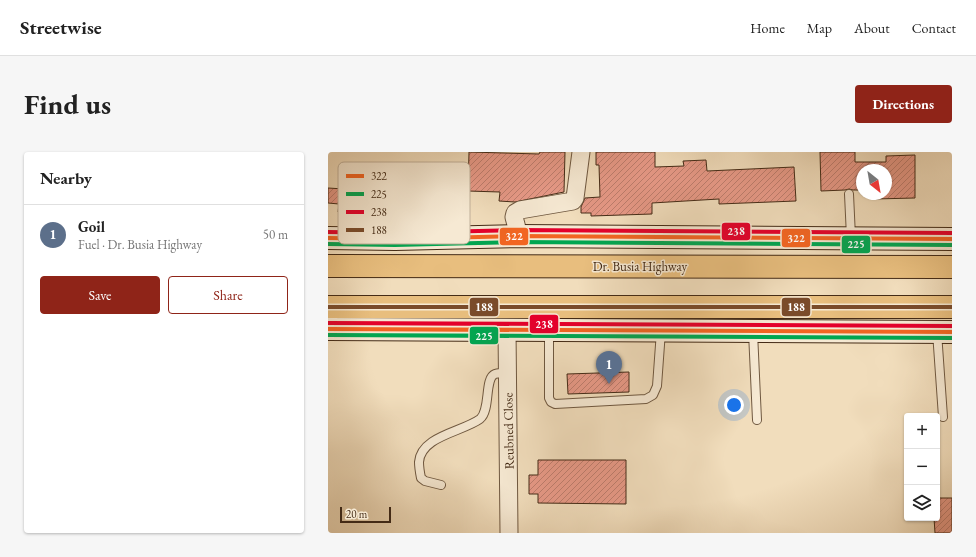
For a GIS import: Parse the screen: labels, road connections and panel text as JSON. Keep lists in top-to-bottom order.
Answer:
{
  "streets": {
    "highway": ["Dr. Busia Highway"],
    "street": ["Reubned Close"]
  },
  "lines": [
    "transit line 238",
    "transit line 322",
    "transit line 225",
    "transit line 188"
  ],
  "legend": [
    "322",
    "225",
    "238",
    "188"
  ],
  "scale_bar": "20 m",
  "north": "bottom right",
  "page": {
    "header": "Streetwise",
    "nav": [
      "Home",
      "Map",
      "About",
      "Contact"
    ],
    "buttons": [
      "Directions",
      ["Save", "Share"]
    ],
    "title": "Find us",
    "heading": "Nearby",
    "list": [
      {
        "mark": "1",
        "name": "Goil",
        "note": "Fuel · Dr. Busia Highway",
        "value": "50 m"
      }
    ],
    "pins": "1",
    "map_buttons": ["+", "−"],
    "scale": "20 m"
  }
}
